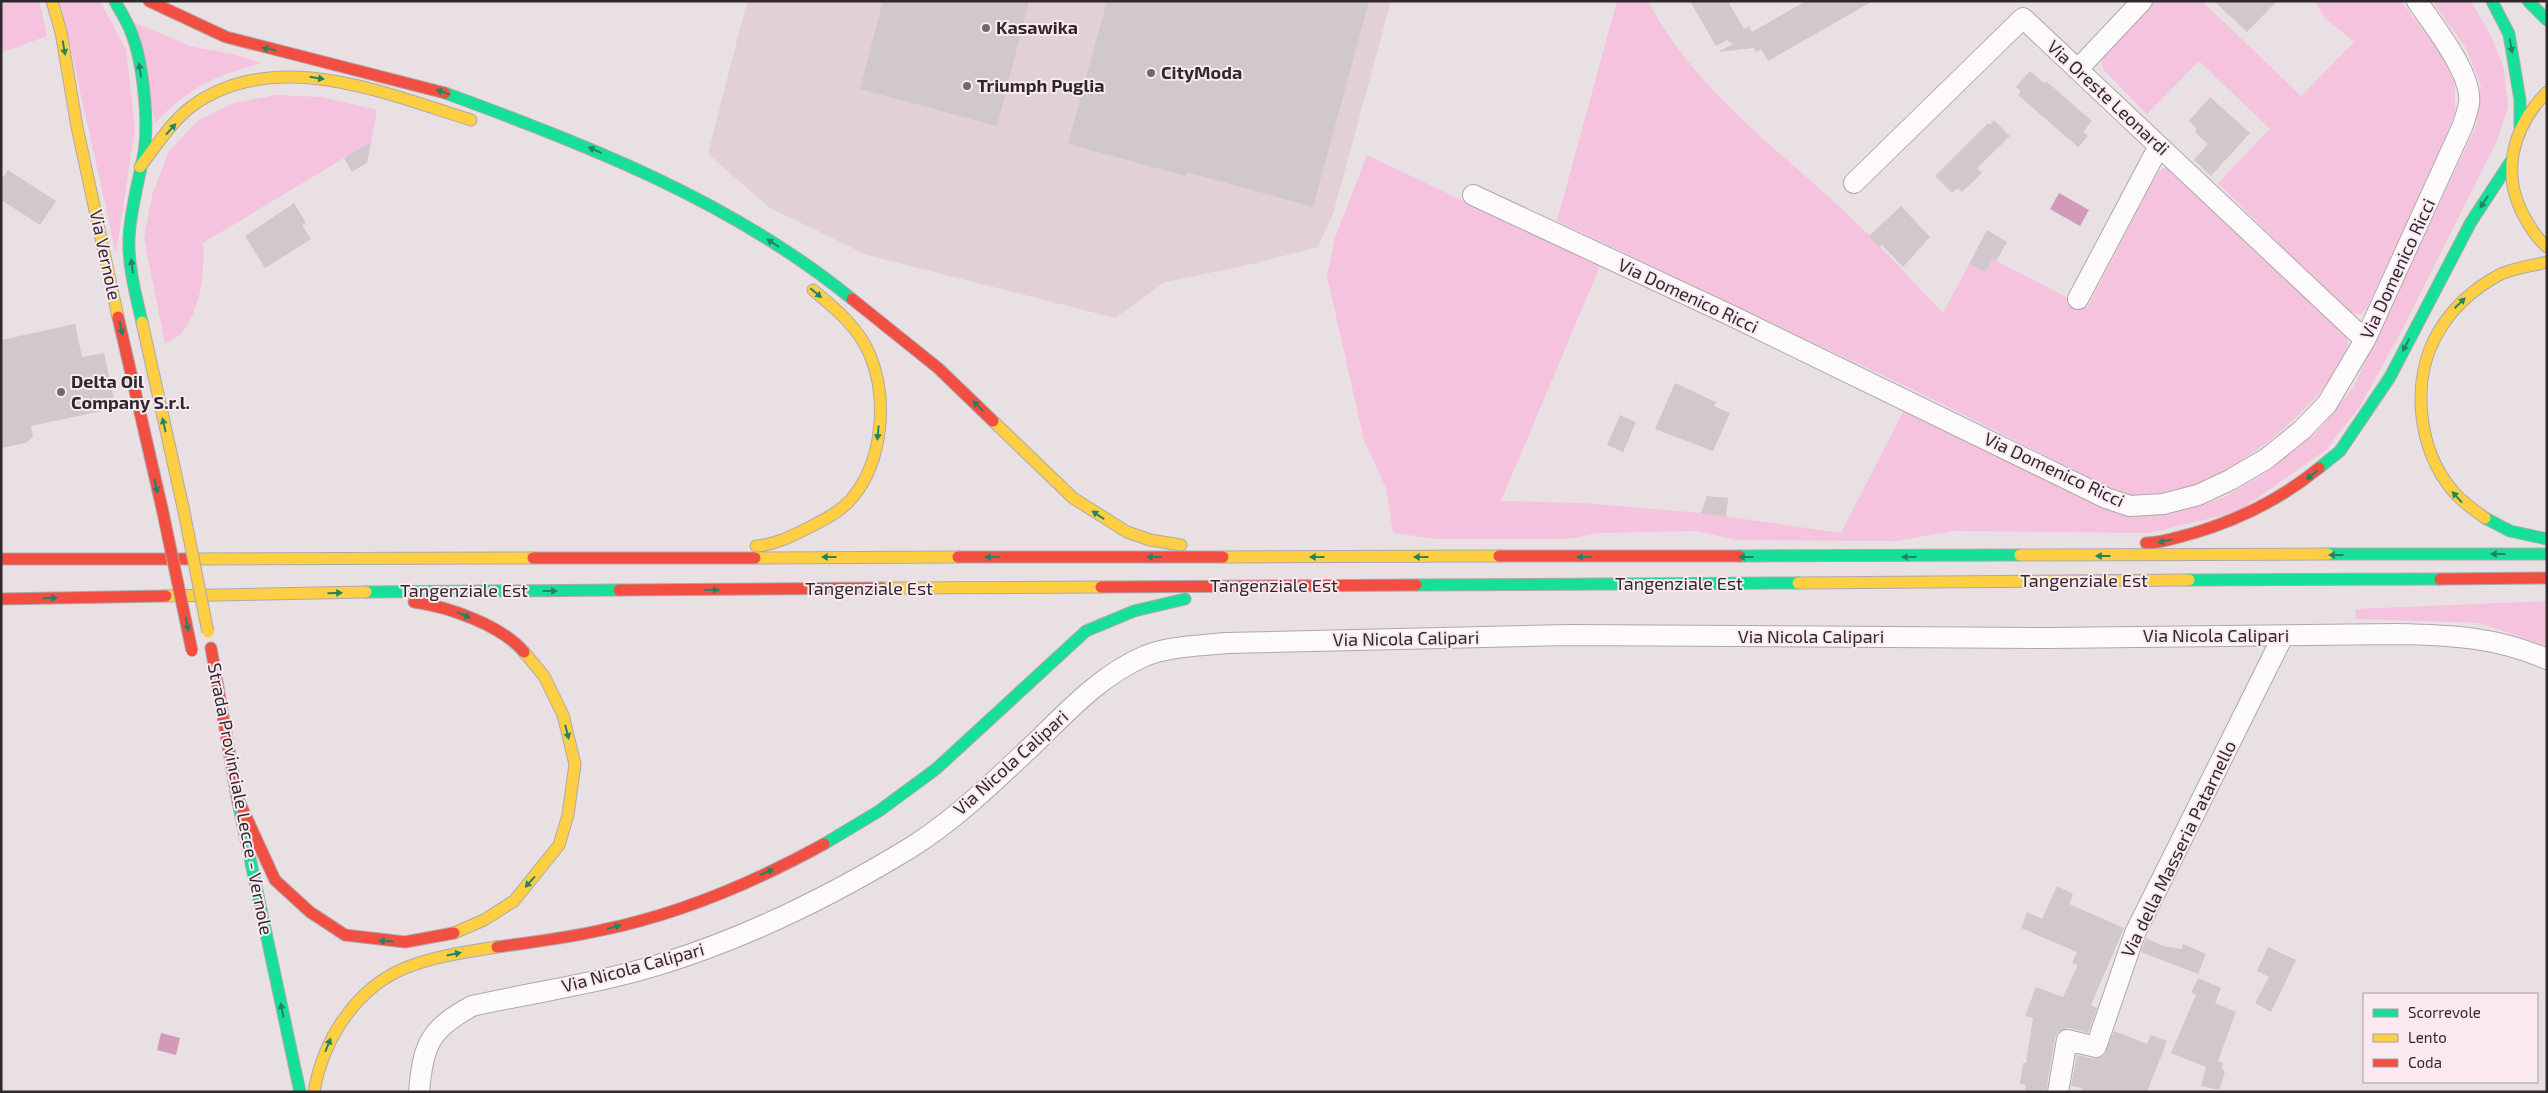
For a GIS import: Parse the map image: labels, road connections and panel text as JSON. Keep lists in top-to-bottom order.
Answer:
{
  "streets": {
    "main road": ["Via Vernole", "Tangenziale Est", "Strada Provinciale Lecce - Vernole"],
    "street": [
      "Via Oreste Leonardi",
      "Via Domenico Ricci",
      "Via Nicola Calipari",
      "Via della Masseria Patarnello"
    ]
  },
  "crossings": [
    ["Via Oreste Leonardi", "Via Domenico Ricci"],
    ["Via Vernole", "Strada Provinciale Lecce - Vernole"],
    ["Via Nicola Calipari", "Via della Masseria Patarnello"]
  ],
  "places": [
    "Kasawika",
    "CityModa",
    "Triumph Puglia",
    "Delta Oil Company S.r.l."
  ],
  "legend": ["Scorrevole", "Lento", "Coda"]
}
